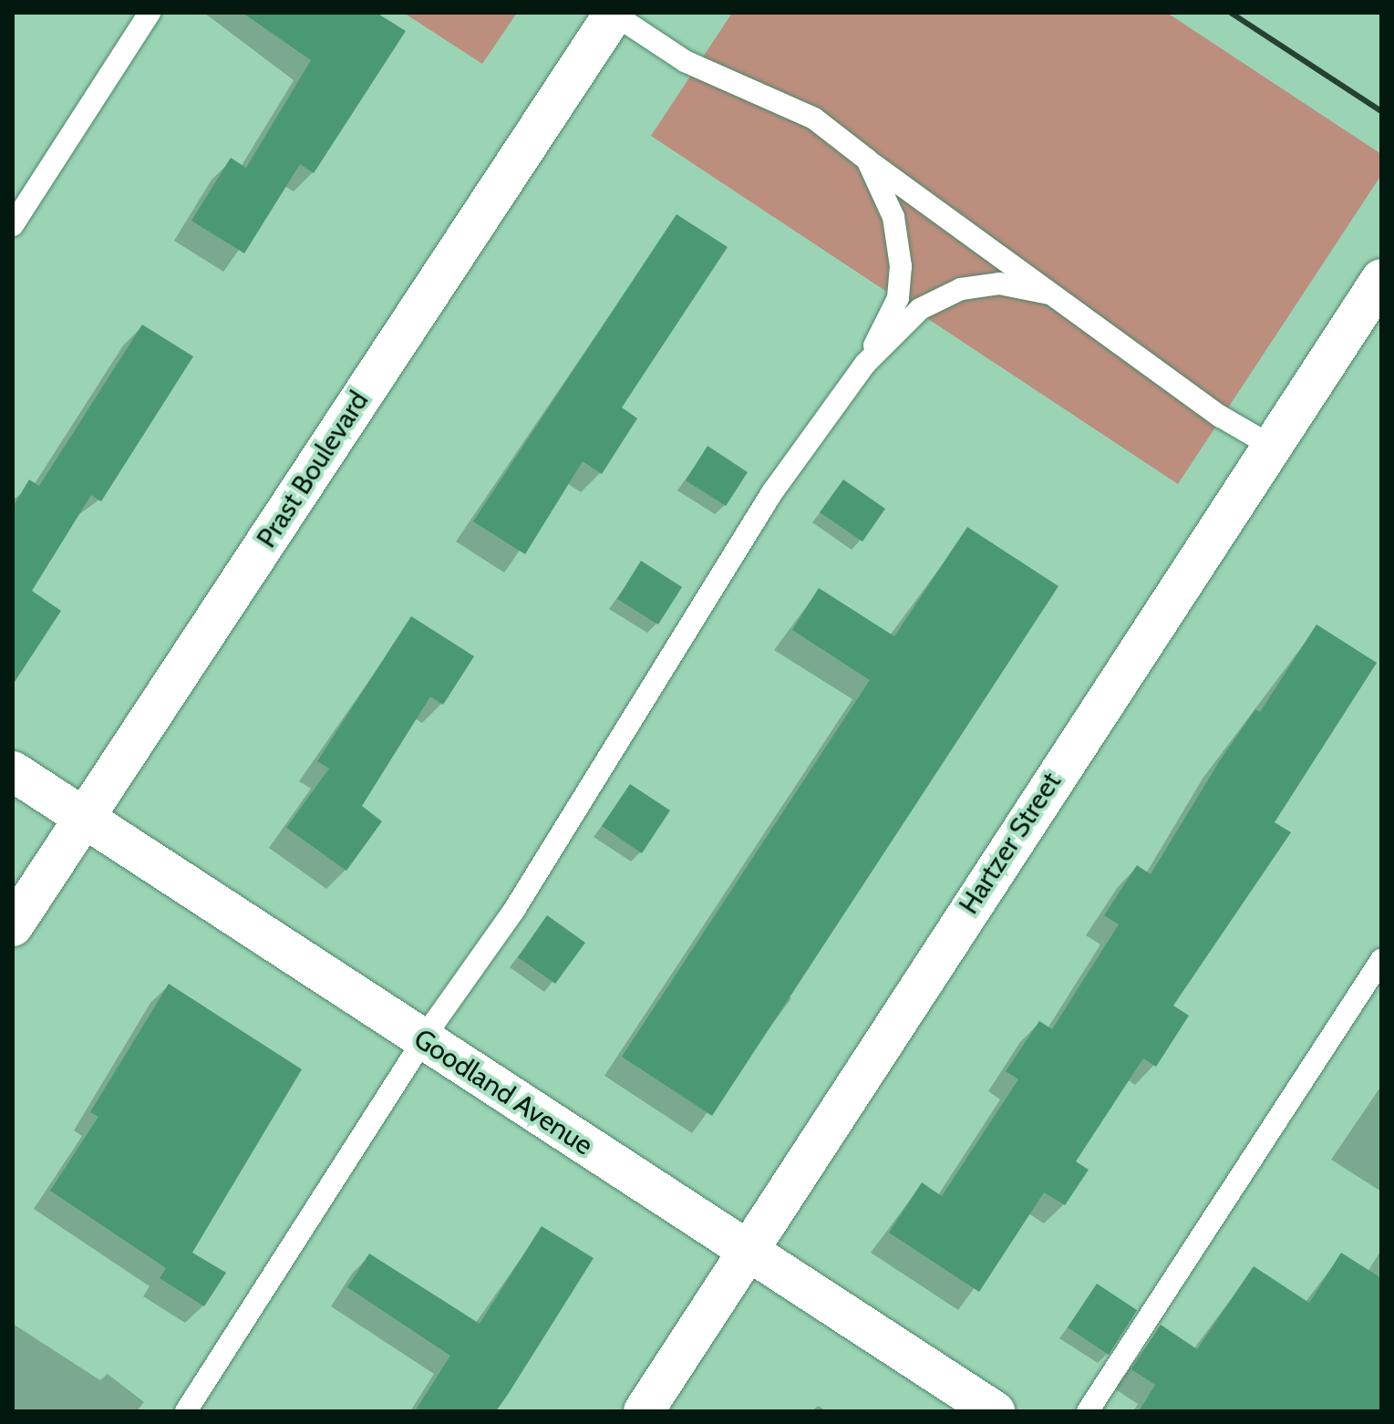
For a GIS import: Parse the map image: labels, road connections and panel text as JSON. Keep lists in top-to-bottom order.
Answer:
{
  "streets": {
    "street": ["Prast Boulevard", "Hartzer Street", "Goodland Avenue"]
  },
  "crossings": [
    ["Prast Boulevard", "Goodland Avenue"],
    ["Hartzer Street", "Goodland Avenue"]
  ]
}
